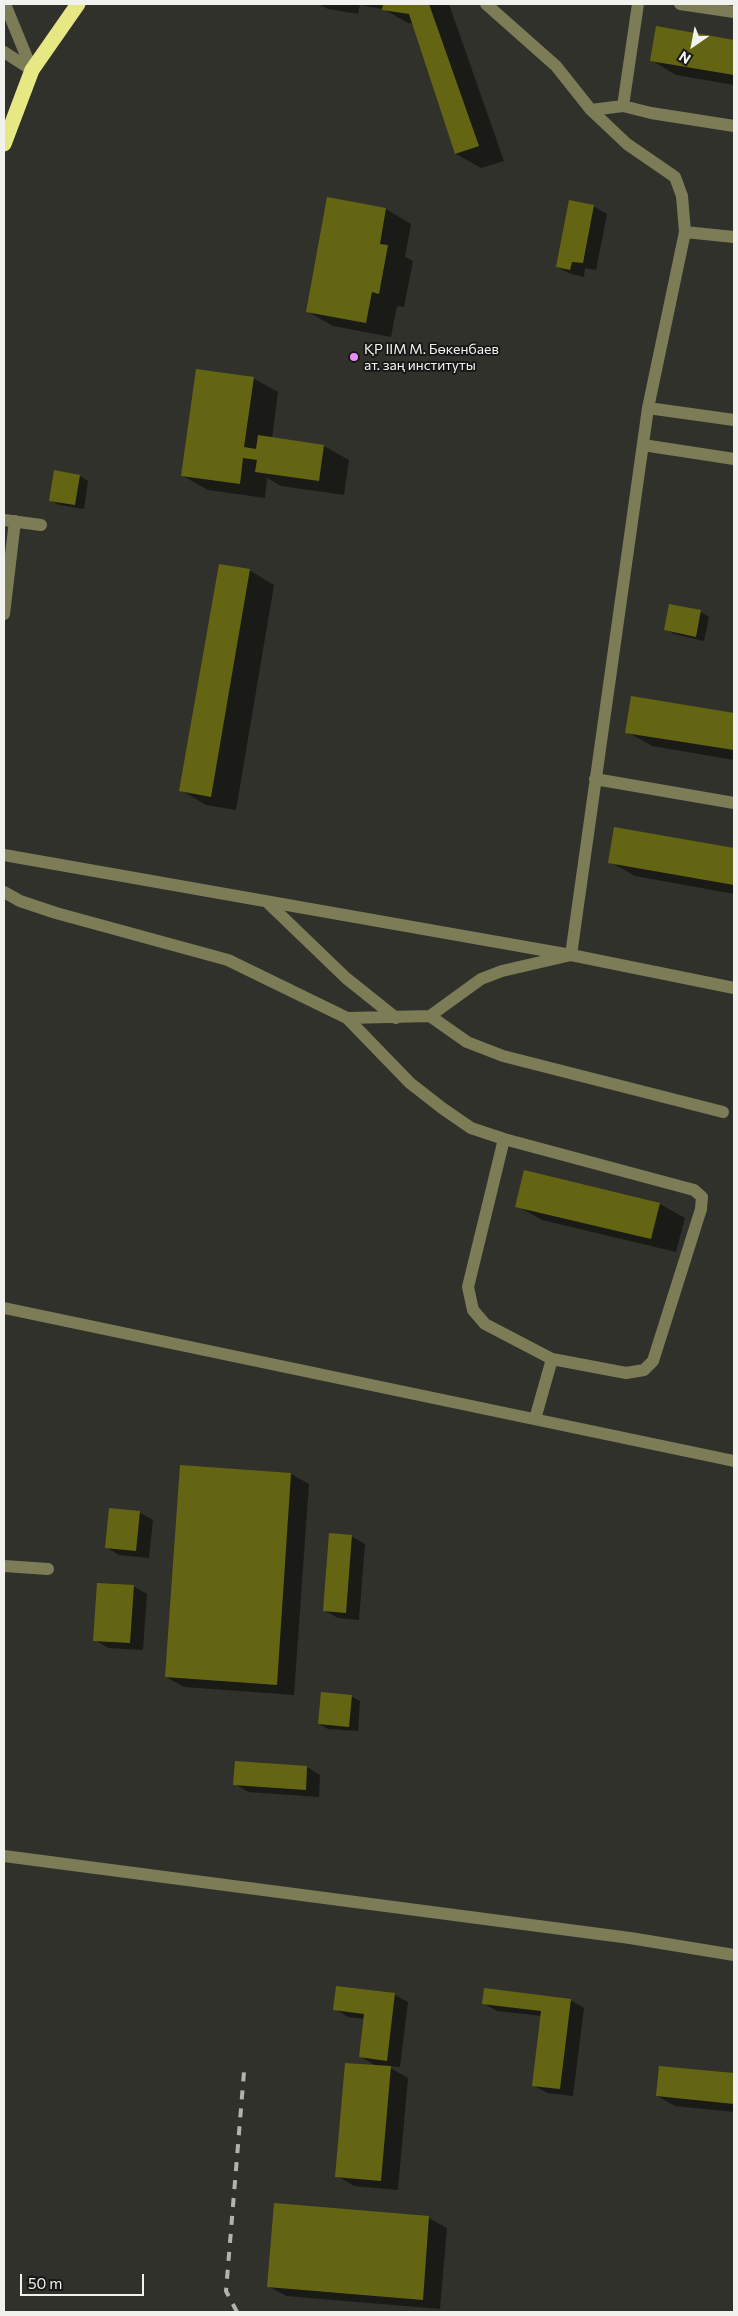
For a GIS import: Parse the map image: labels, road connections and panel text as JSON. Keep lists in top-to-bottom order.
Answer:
{
  "places": ["ҚР ІІМ М. Бөкенбаев ат. заң институты"],
  "scale_bar": "50 m",
  "north": "bottom left"
}
